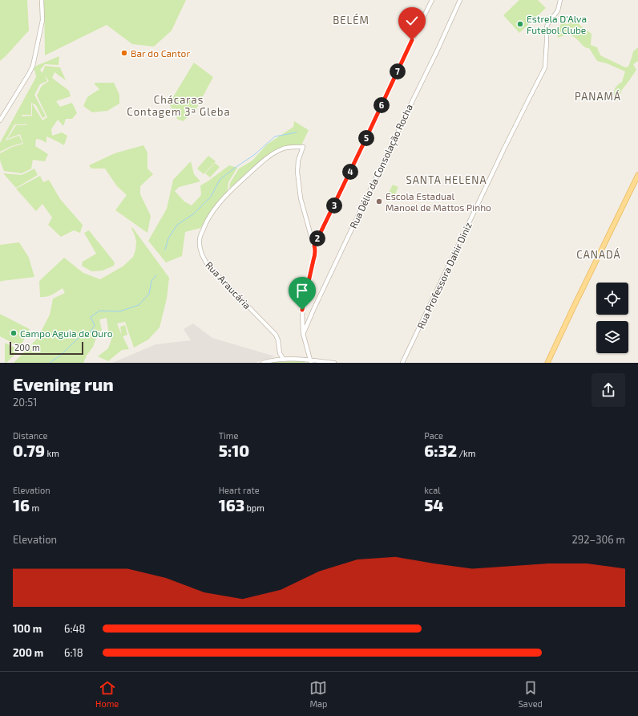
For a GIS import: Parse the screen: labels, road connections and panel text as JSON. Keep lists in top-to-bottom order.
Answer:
{
  "streets": {
    "street": ["Rua Délio da Consolação Rocha", "Rua Professora Dahir Diniz", "Rua Araucária"]
  },
  "districts": [
    "BELÉM",
    "PANAMÁ",
    "Chácaras Contagem 3ª Gleba",
    "SANTA HELENA",
    "CANADÁ"
  ],
  "places": [
    "Estrela D'Alva Futebol Clube",
    "Bar do Cantor",
    "Escola Estadual Manoel de Mattos Pinho",
    "Campo Aguia de Ouro"
  ],
  "scale_bar": "200 m",
  "page": {
    "pins": [
      "7",
      "6",
      "5",
      "4",
      "3",
      "2"
    ],
    "scale": "200 m",
    "heading": ["Evening run", "20:51"],
    "stats": [
      ["Distance", "0.79 km"],
      ["Time", "5:10"],
      ["Pace", "6:32 /km"],
      ["Elevation", "16 m"],
      ["Heart rate", "163 bpm"],
      ["kcal", "54"]
    ],
    "chart": ["Elevation", "292–306 m"],
    "list": [
      {
        "name": "100 m",
        "note": "6:48"
      },
      {
        "name": "200 m",
        "note": "6:18"
      }
    ],
    "tabs": ["Home", "Map", "Saved"]
  }
}
